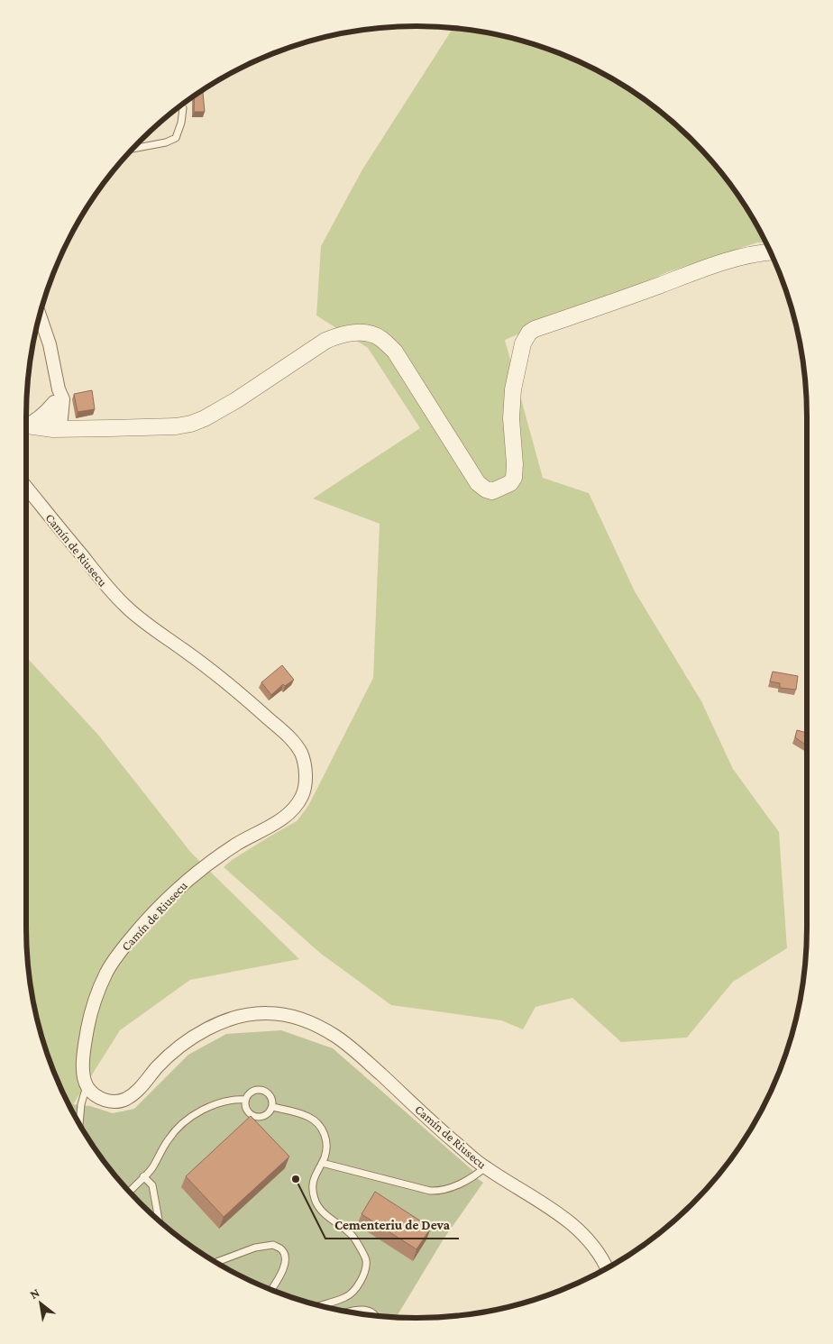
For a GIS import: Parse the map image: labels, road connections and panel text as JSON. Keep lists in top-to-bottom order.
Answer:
{
  "streets": {
    "street": ["Camín de Riusecu"]
  },
  "places": ["Cementeriu de Deva"],
  "north": "top left"
}
